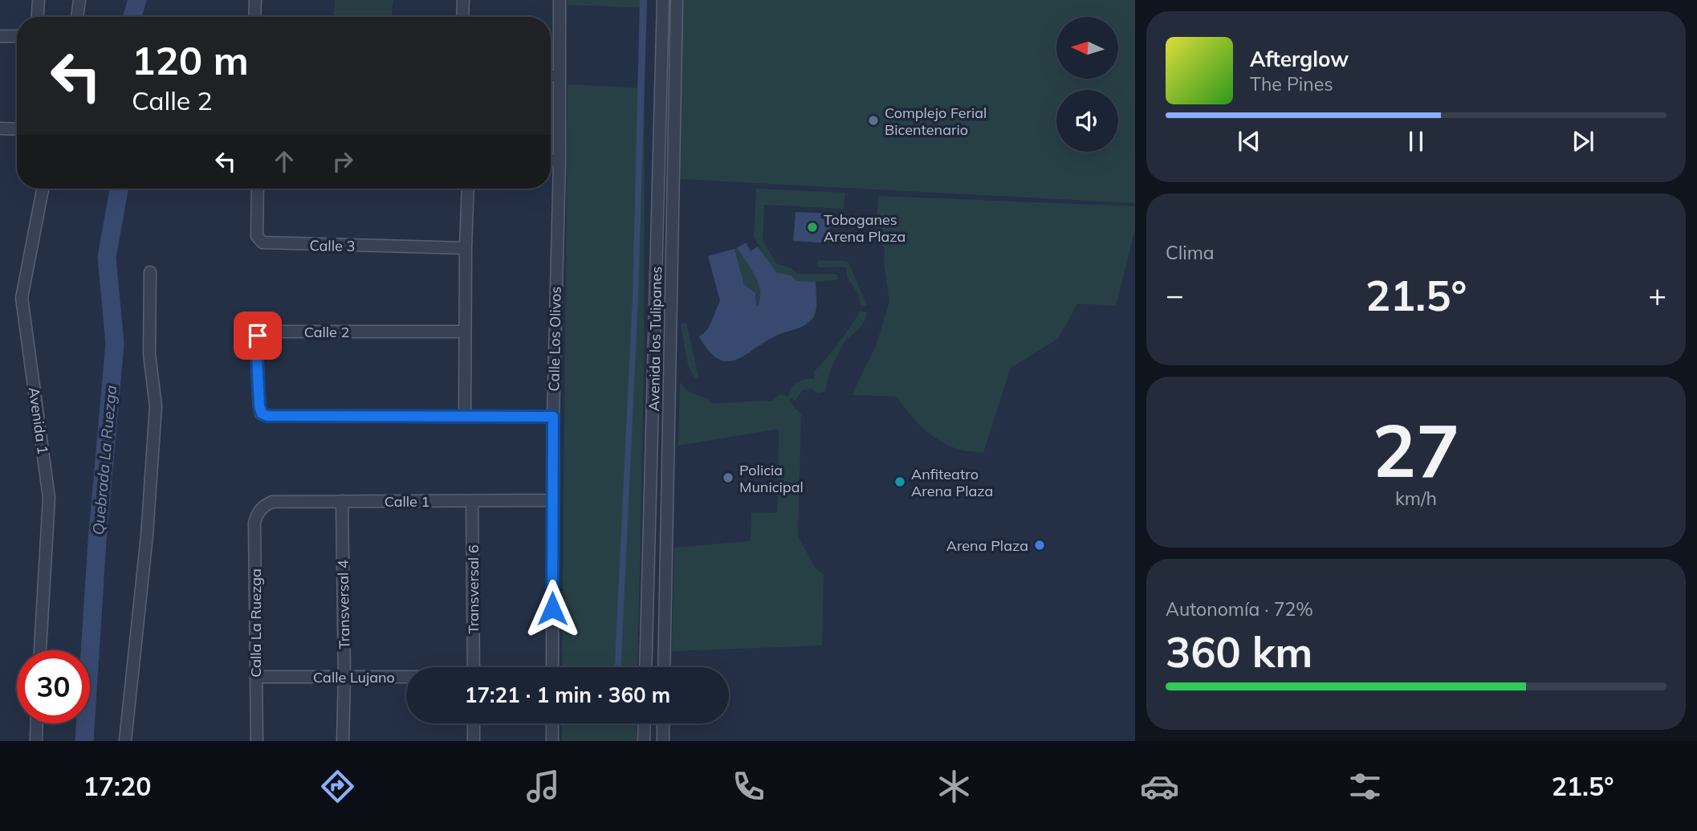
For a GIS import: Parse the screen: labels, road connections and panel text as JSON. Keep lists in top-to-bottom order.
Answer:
{
  "streets": {
    "street": [
      "Calle 3",
      "Calle 2",
      "Calle Los Olivos",
      "Avenida los Tulipanes",
      "Avenida 1",
      "Calle 1",
      "Transversal 6",
      "Transversal 4",
      "Calla La Ruezga",
      "Calle Lujano"
    ]
  },
  "crossings": [
    ["Calle 2", "Calle Los Olivos"],
    ["Calle Los Olivos", "Calle 1"],
    ["Calle 1", "Transversal 6"],
    ["Calle 1", "Transversal 4"],
    ["Calle 1", "Calla La Ruezga"],
    ["Transversal 4", "Calle Lujano"],
    ["Calla La Ruezga", "Calle Lujano"]
  ],
  "water": ["Quebrada La Ruezga"],
  "places": [
    "Complejo Ferial Bicentenario",
    "Toboganes Arena Plaza",
    "Policia Municipal",
    "Anfiteatro Arena Plaza",
    "Arena Plaza"
  ],
  "north": "left",
  "page": {
    "turn": ["120 m", "Calle 2"],
    "song": ["Afterglow", "The Pines"],
    "tile": [
      "Clima",
      ["27", "km/h"],
      ["Autonomía · 72%", "360 km"]
    ],
    "heat": ["−", "21.5°", "+"],
    "limit": "30",
    "trip": "17:21 · 1 min · 360 m",
    "tabs": ["17:20", "21.5°"]
  }
}
